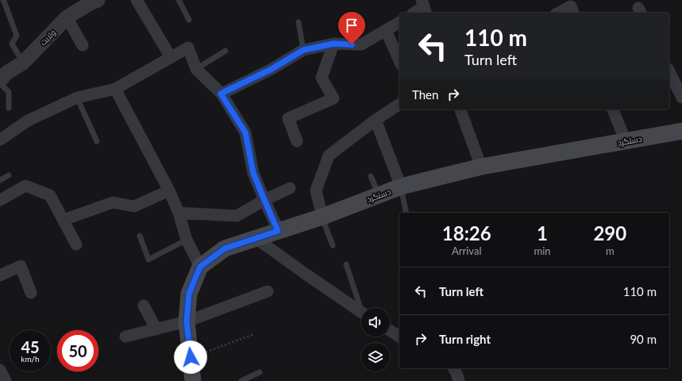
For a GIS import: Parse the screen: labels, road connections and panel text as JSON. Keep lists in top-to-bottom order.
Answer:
{
  "streets": {
    "main road": ["دستگرد"],
    "street": ["ولایت"]
  },
  "page": {
    "turn": ["110 m", "Turn left"],
    "then": "Then",
    "eta": [
      "18:26",
      "Arrival",
      "1",
      "min",
      "290",
      "m"
    ],
    "list": [
      {
        "name": "Turn left",
        "value": "110 m"
      },
      {
        "name": "Turn right",
        "value": "90 m"
      }
    ],
    "speed": "45 km/h",
    "limit": "50"
  }
}
